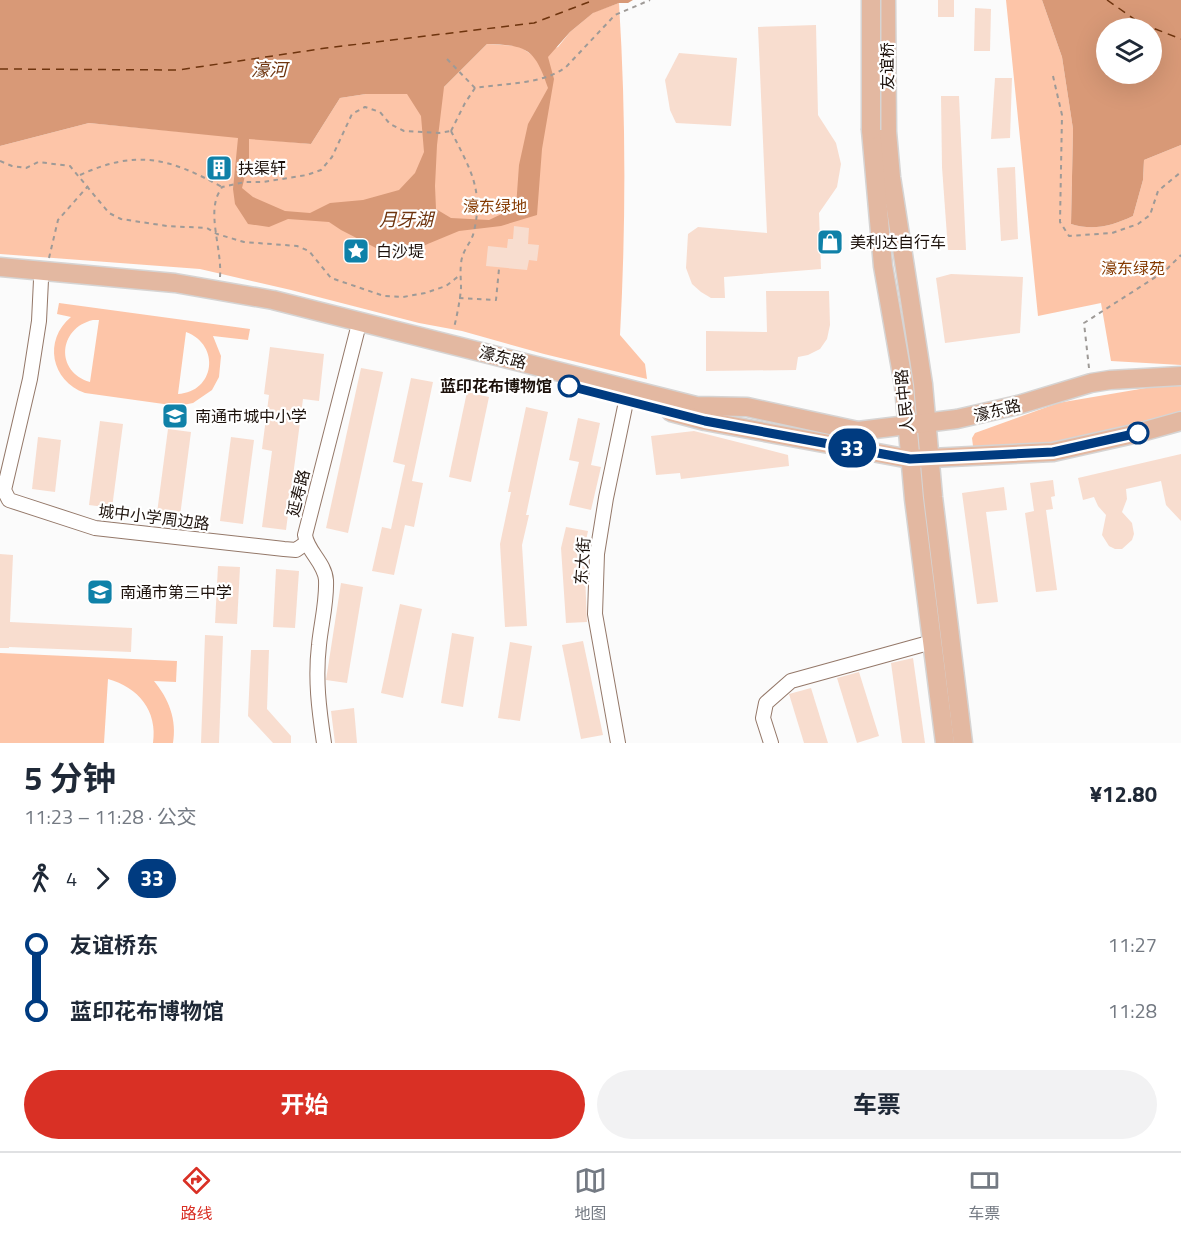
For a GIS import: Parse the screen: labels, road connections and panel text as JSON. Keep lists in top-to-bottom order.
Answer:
{
  "streets": {
    "main road": ["友谊桥", "濠东路", "人民中路"],
    "street": ["延寿路", "城中小学周边路", "东大街"]
  },
  "crossings": [
    ["友谊桥", "人民中路"],
    ["濠东路", "人民中路"],
    ["濠东路", "延寿路"],
    ["濠东路", "城中小学周边路"],
    ["濠东路", "东大街"],
    ["延寿路", "城中小学周边路"]
  ],
  "water": ["濠河", "月牙湖"],
  "parks": ["濠东绿地", "濠东绿苑"],
  "places": {
    "building": ["扶渠轩"],
    "shop": ["美利达自行车"],
    "place": ["白沙堤"],
    "other": ["蓝印花布博物馆"],
    "school or university": ["南通市城中小学", "南通市第三中学"]
  },
  "lines": ["bus line 33"],
  "page": {
    "on_map": "33",
    "heading": ["5 分钟", "11:23 – 11:28 · 公交", "¥12.80"],
    "legs": ["4", "33"],
    "list": [
      {
        "name": "友谊桥东",
        "value": "11:27"
      },
      {
        "name": "蓝印花布博物馆",
        "value": "11:28"
      }
    ],
    "buttons": ["开始", "车票"],
    "tabs": ["路线", "地图", "车票"]
  }
}
